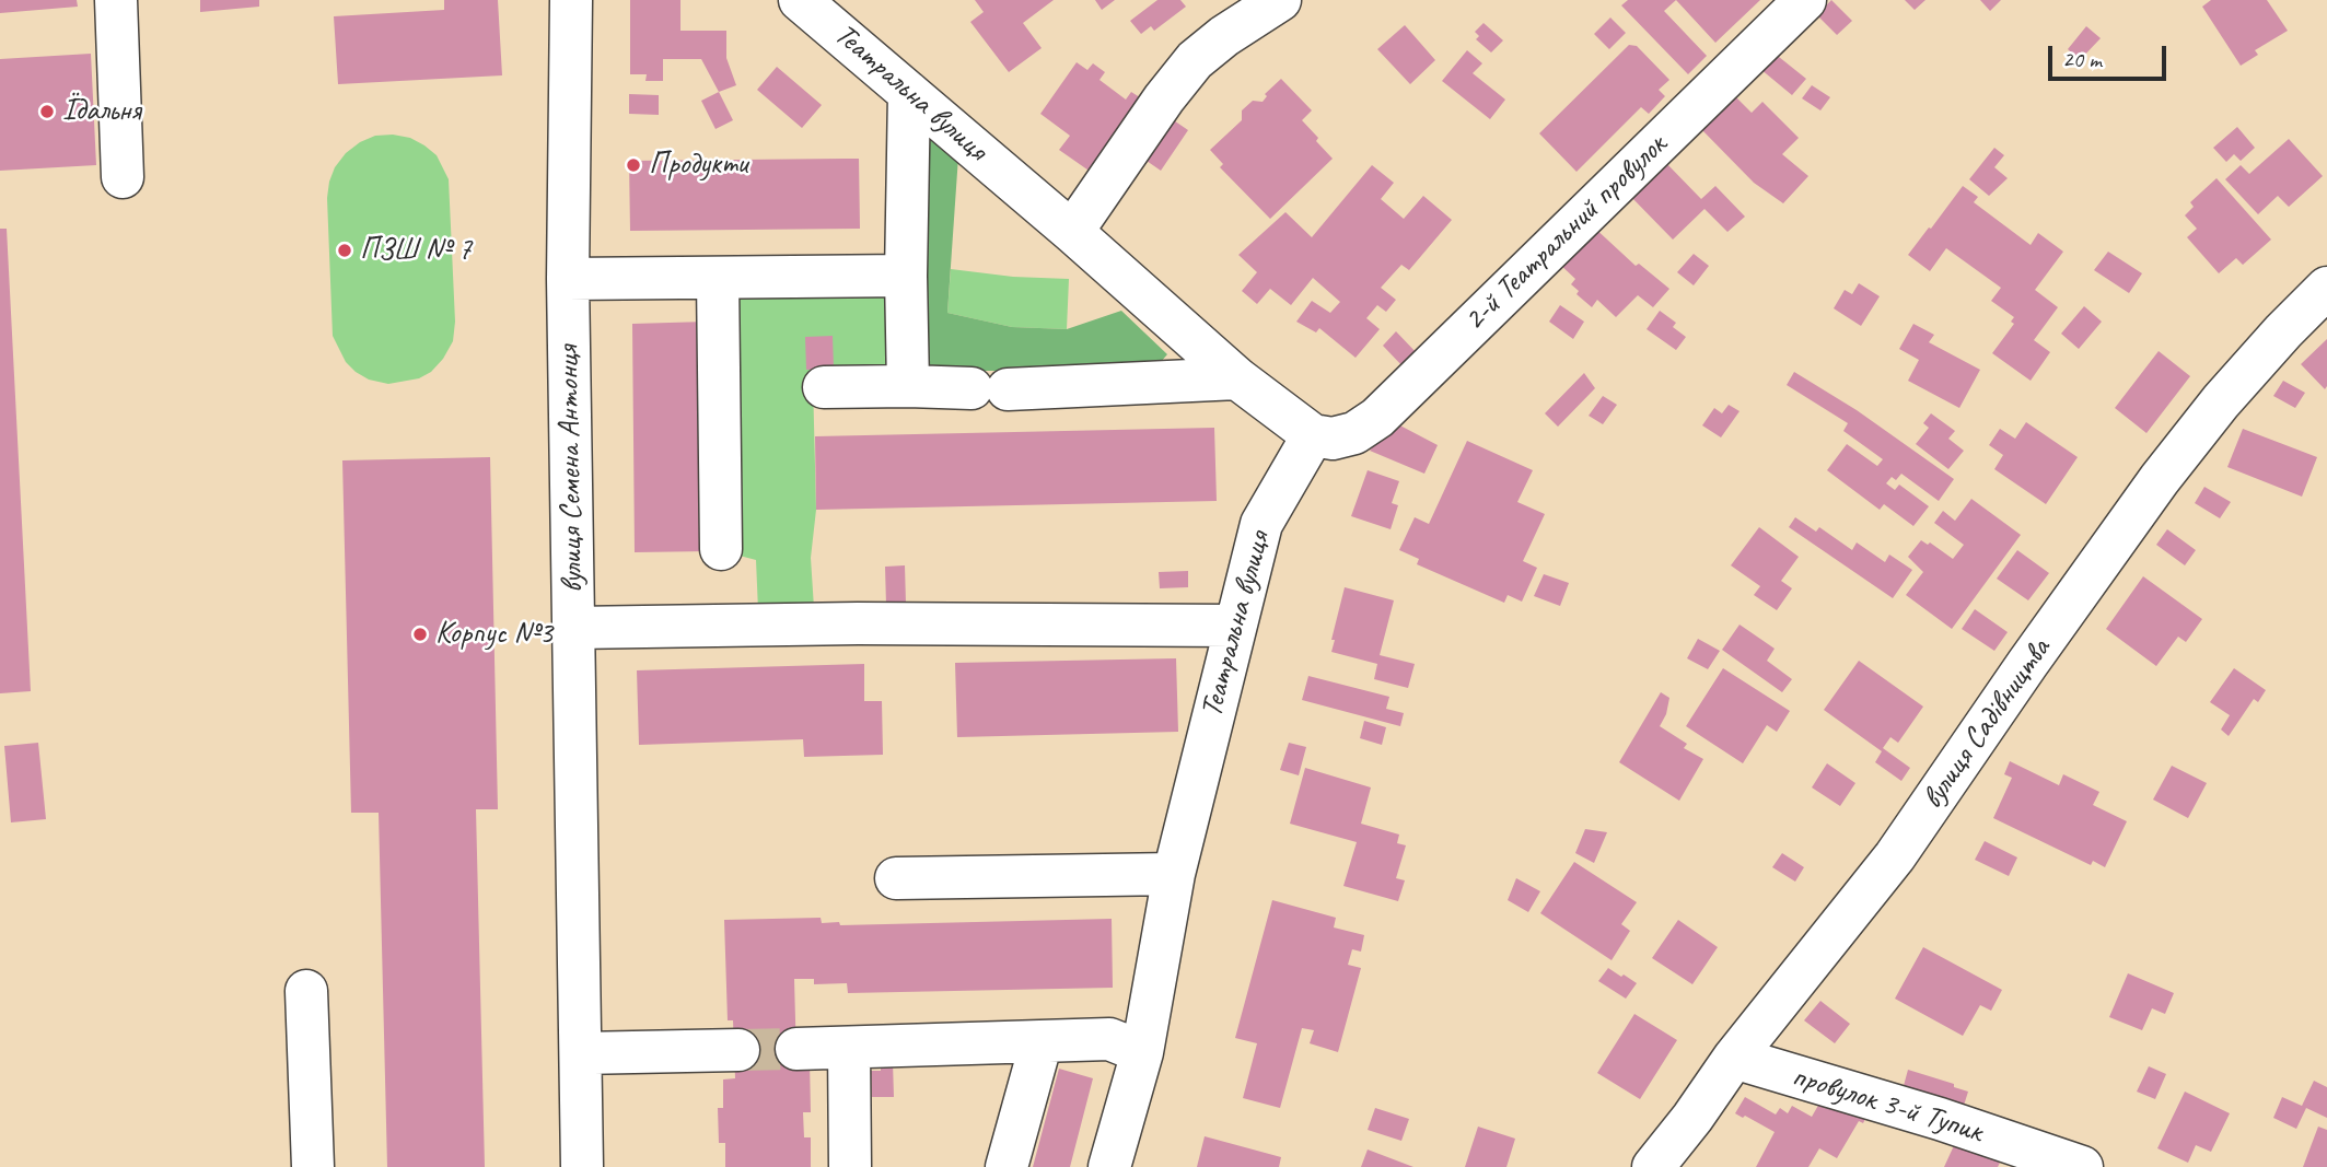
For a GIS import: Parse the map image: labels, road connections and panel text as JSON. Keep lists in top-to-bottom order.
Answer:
{
  "streets": {
    "street": [
      "Театральна вулиця",
      "2-й Театральний провулок",
      "вулиця Семена Антонця",
      "вулиця Садівництва",
      "провулок 3-й Тупик"
    ]
  },
  "crossings": [
    ["Театральна вулиця", "2-й Театральний провулок"],
    ["вулиця Садівництва", "провулок 3-й Тупик"]
  ],
  "places": [
    "Їдальня",
    "Продукти",
    "ПЗШ № 7",
    "Корпус №3"
  ],
  "scale_bar": "20 m"
}
